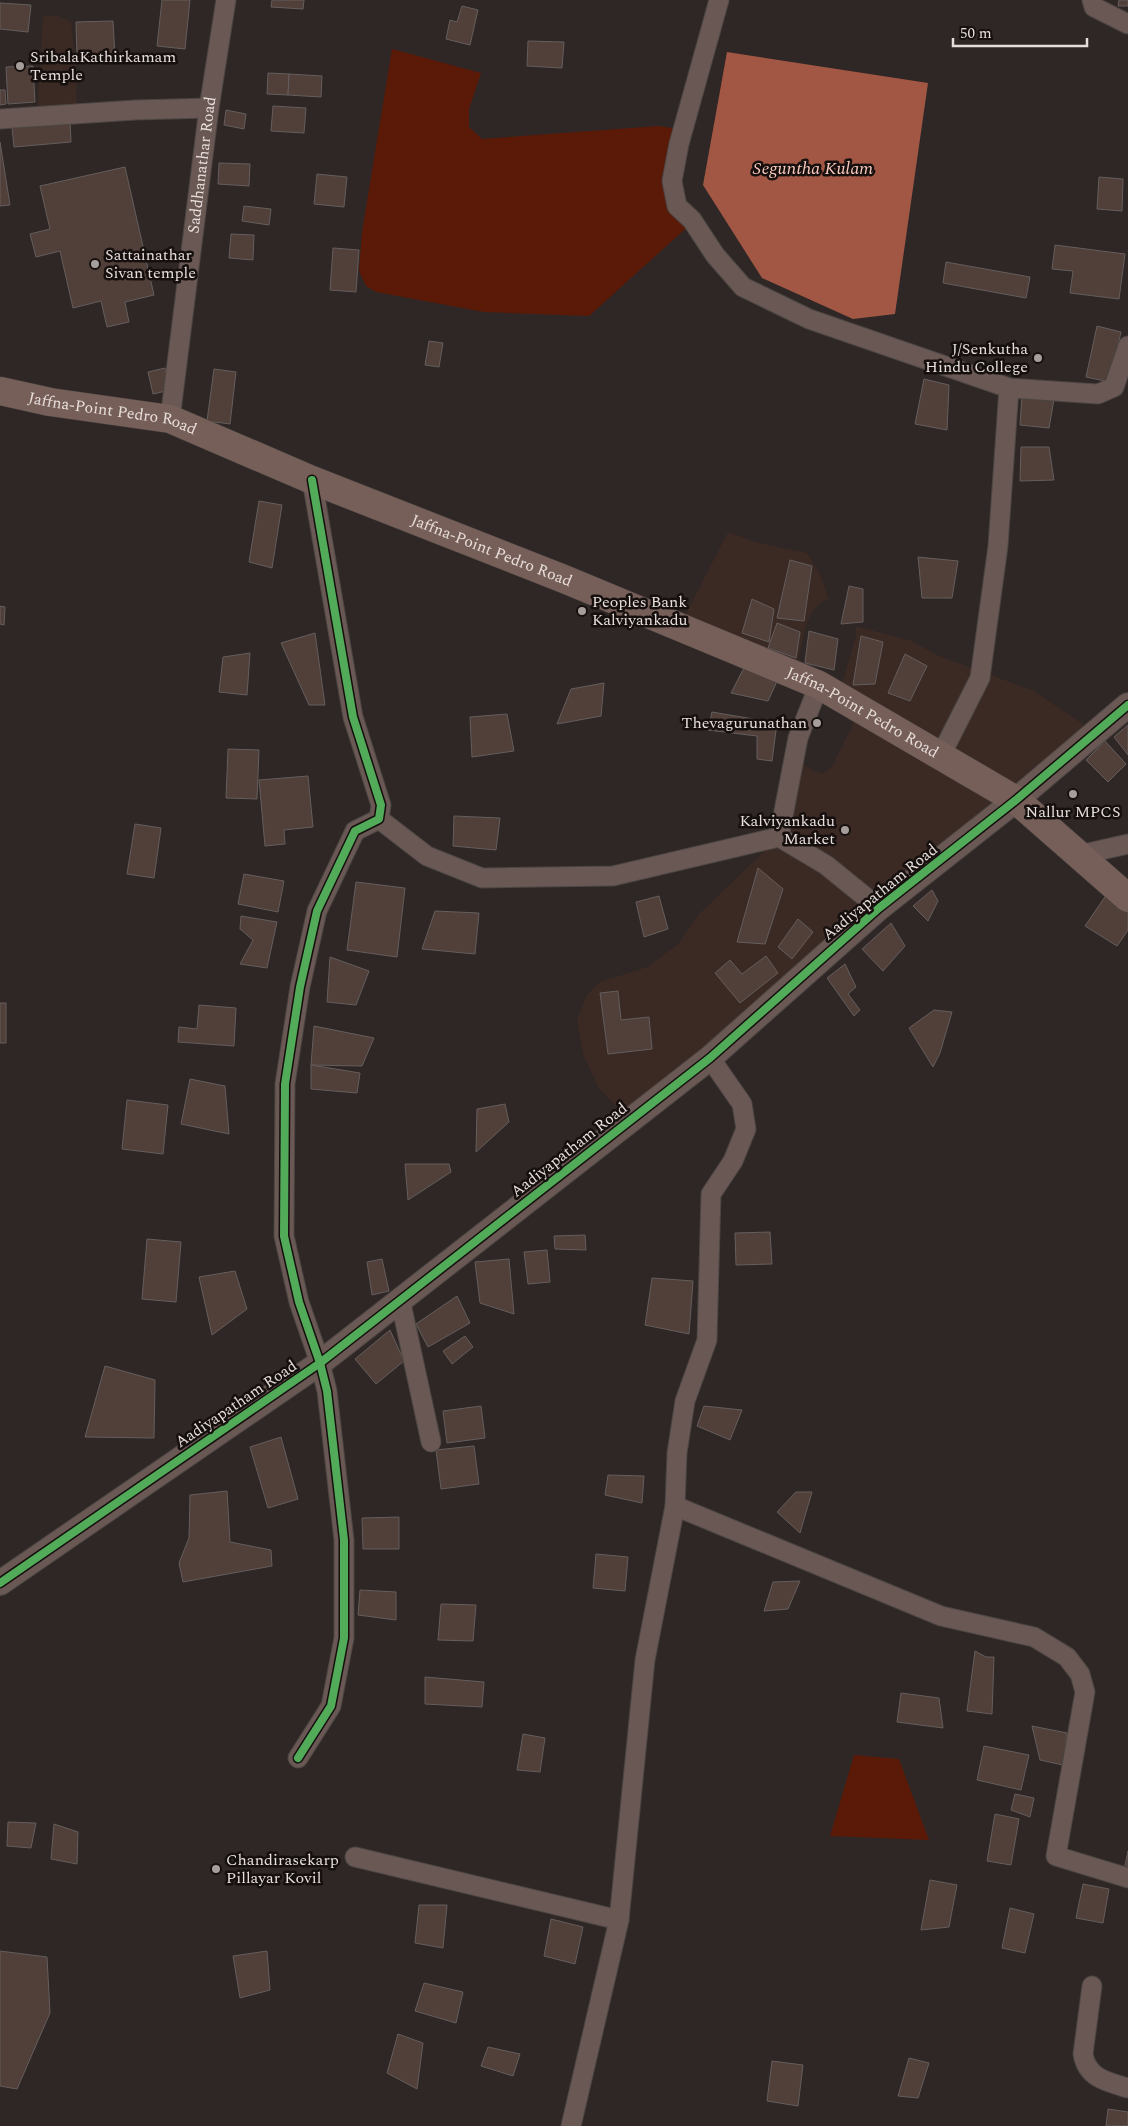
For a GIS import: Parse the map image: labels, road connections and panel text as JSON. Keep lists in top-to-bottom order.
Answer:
{
  "streets": {
    "main road": ["Jaffna-Point Pedro Road"],
    "street": ["Saddhanathar Road", "Aadiyapatham Road"]
  },
  "crossings": [
    ["Saddhanathar Road", "Jaffna-Point Pedro Road"],
    ["Jaffna-Point Pedro Road", "Aadiyapatham Road"]
  ],
  "water": ["Seguntha Kulam"],
  "places": [
    "SribalaKathirkamam Temple",
    "Sattainathar Sivan temple",
    "J/Senkutha Hindu College",
    "Peoples Bank Kalviyankadu",
    "Thevagurunathan",
    "Nallur MPCS",
    "Kalviyankadu Market",
    "Chandirasekarp Pillayar Kovil"
  ],
  "scale_bar": "50 m"
}
